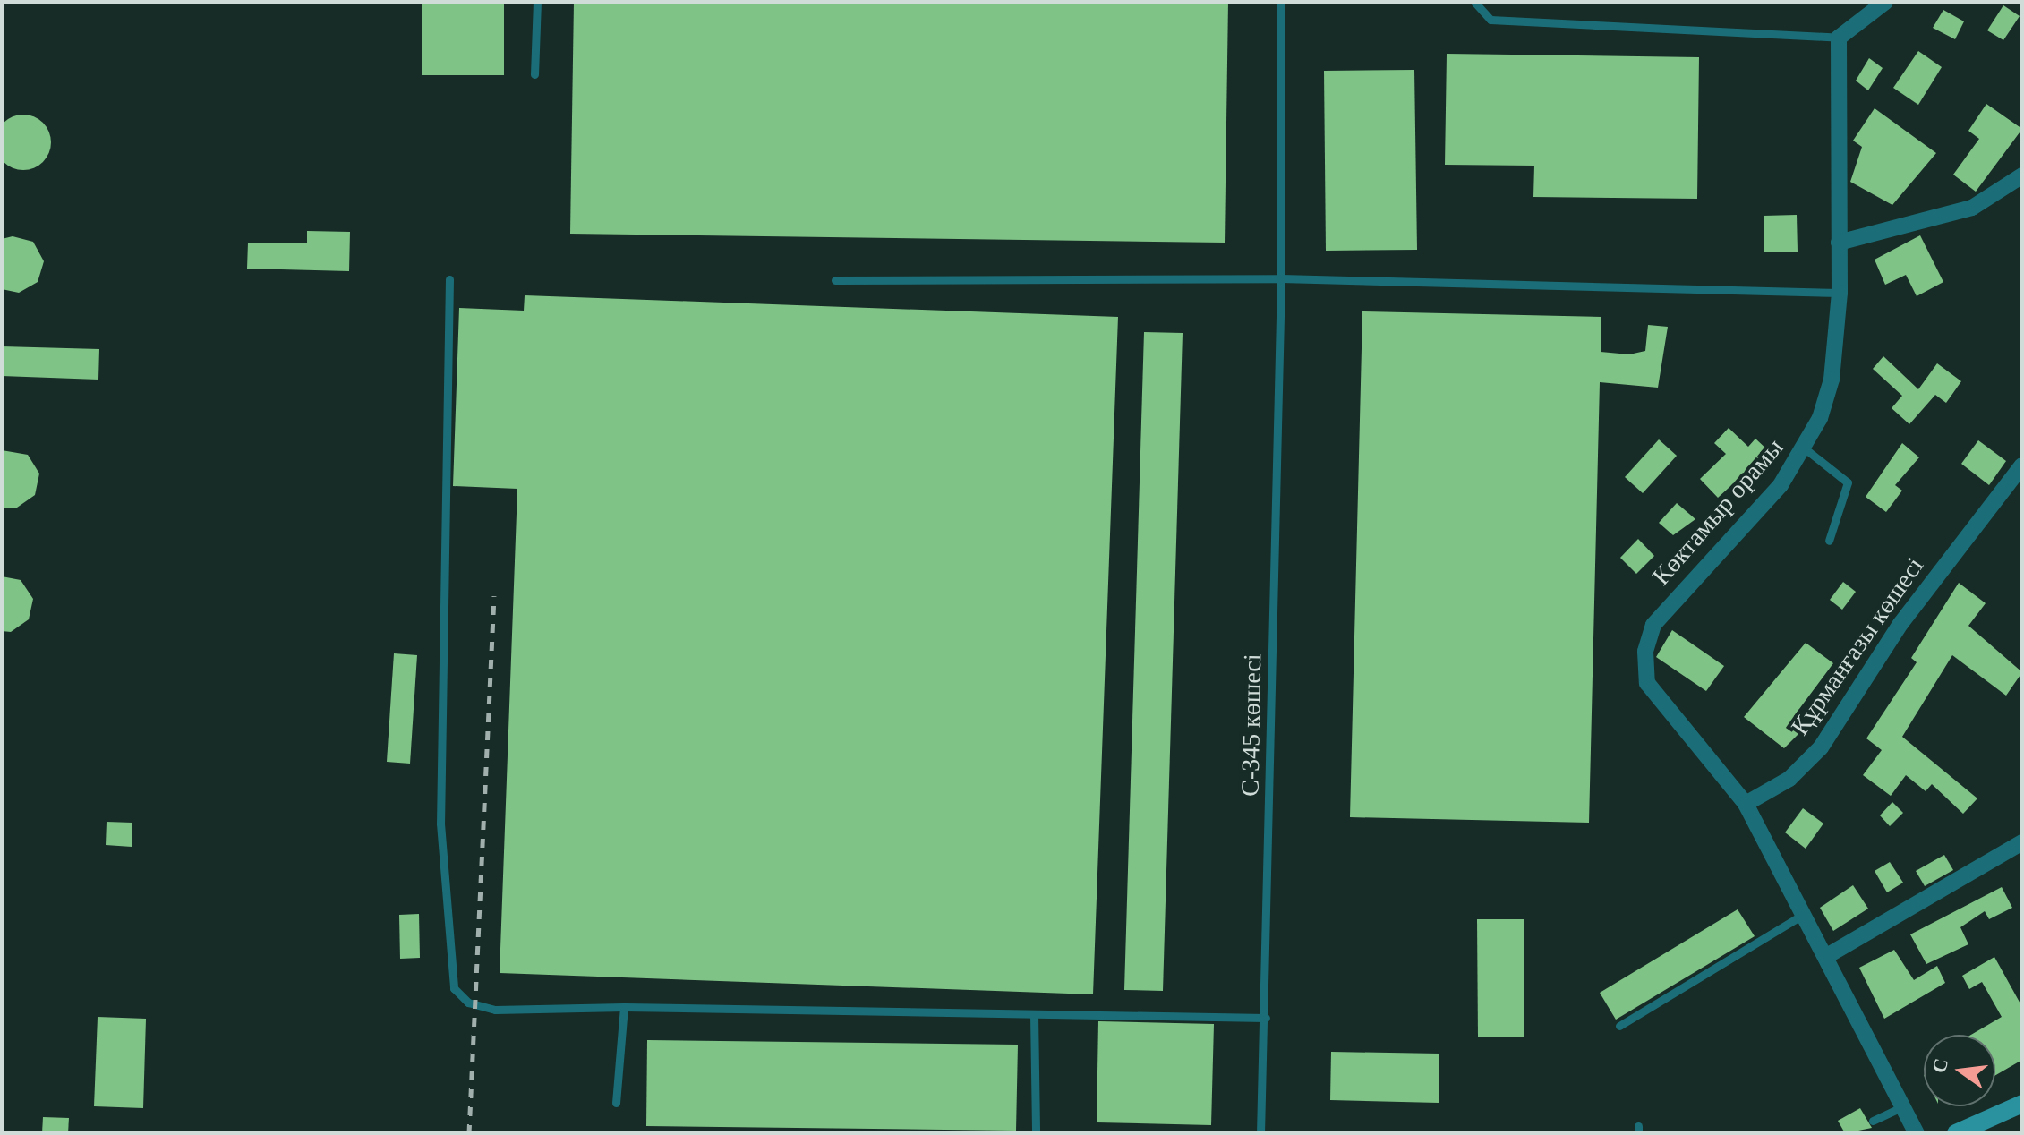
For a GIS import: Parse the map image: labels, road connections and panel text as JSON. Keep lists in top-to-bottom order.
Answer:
{
  "streets": {
    "street": ["Көктамыр орамы", "Құрманғазы көшесі"],
    "lane": ["С-345 көшесі"]
  },
  "crossings": [
    ["Көктамыр орамы", "Құрманғазы көшесі"]
  ],
  "north": "left"
}
